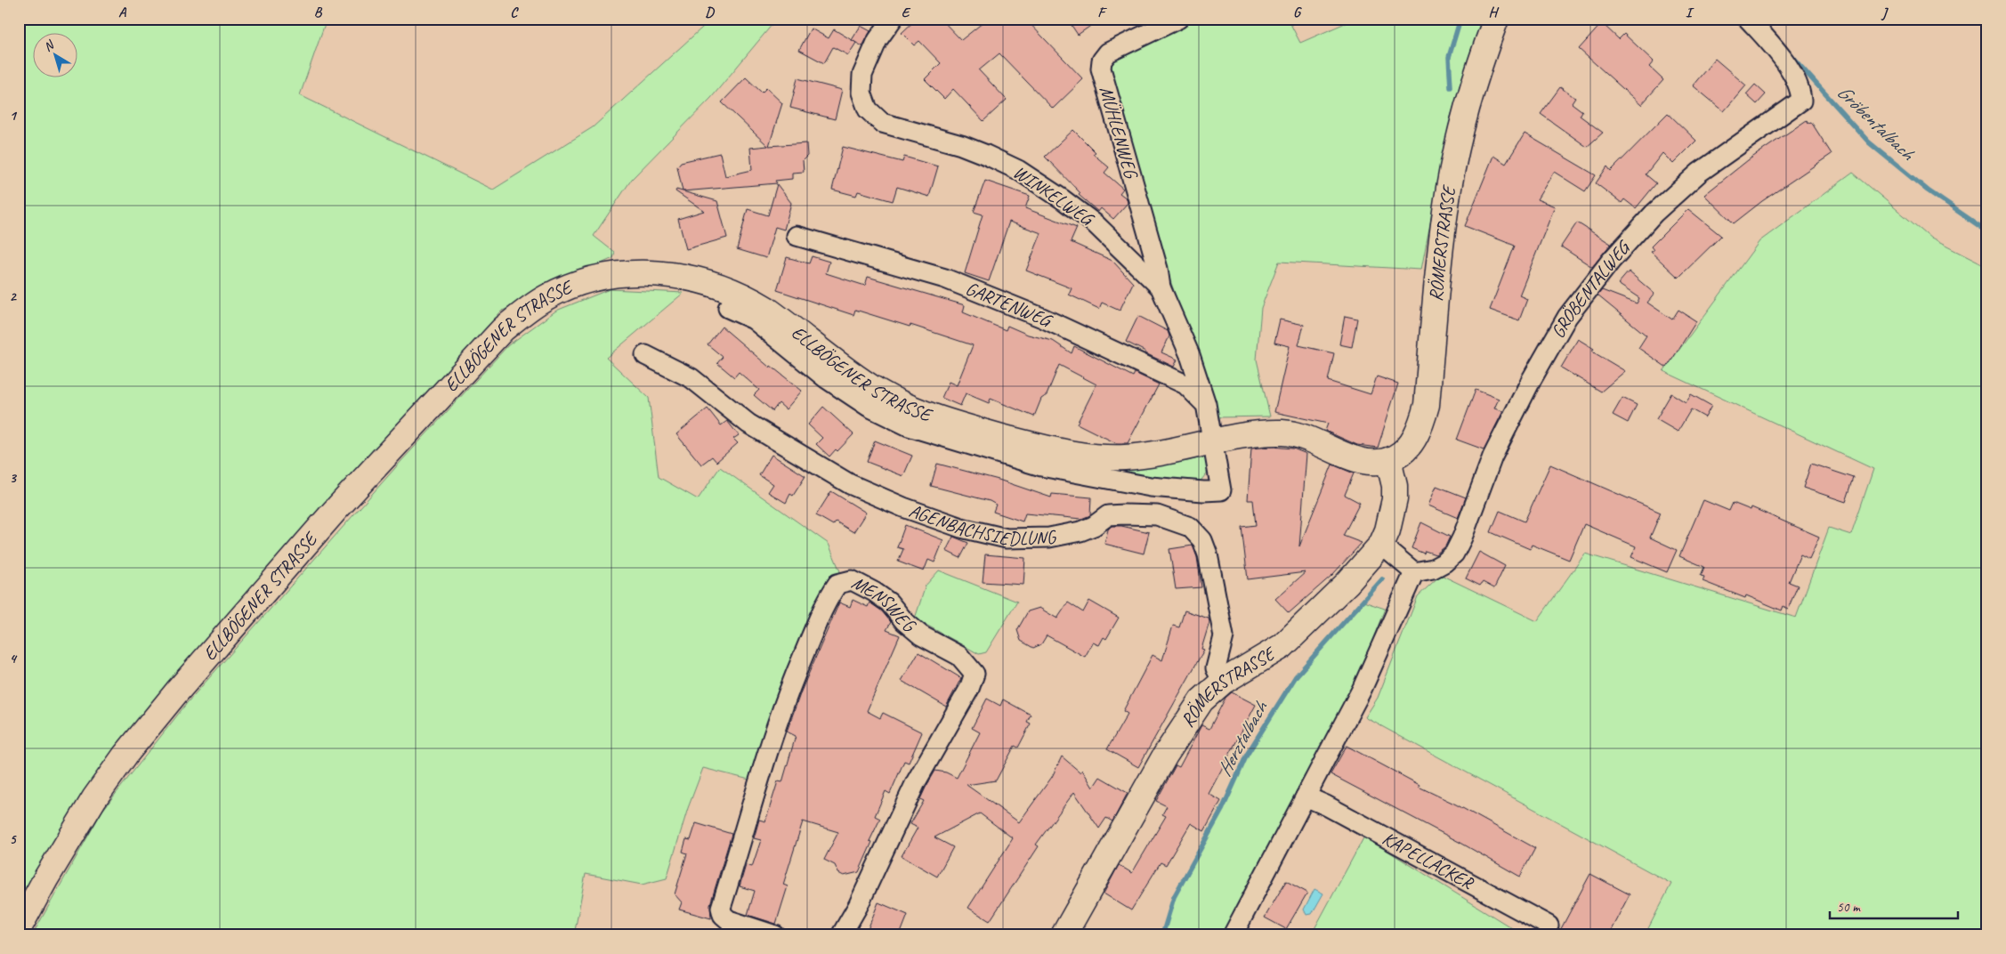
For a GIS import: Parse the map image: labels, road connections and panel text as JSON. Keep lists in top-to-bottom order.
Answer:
{
  "streets": {
    "main road": ["RÖMERSTRASSE", "ELLBÖGENER STRASSE"],
    "street": [
      "MÜHLENWEG",
      "WINKELWEG",
      "GRÖBENTALWEG",
      "GARTENWEG",
      "AGENBACHSIEDLUNG",
      "MENSWEG",
      "KAPELLÄCKER"
    ]
  },
  "crossings": [
    ["MÜHLENWEG", "WINKELWEG"],
    ["WINKELWEG", "RÖMERSTRASSE"],
    ["WINKELWEG", "GARTENWEG"],
    ["WINKELWEG", "ELLBÖGENER STRASSE"],
    ["RÖMERSTRASSE", "ELLBÖGENER STRASSE"],
    ["RÖMERSTRASSE", "AGENBACHSIEDLUNG"]
  ],
  "water": ["Gröbentalbach", "Herztalbach"],
  "scale_bar": "50 m",
  "north": "top left",
  "grid": {
    "columns": [
      "A",
      "B",
      "C",
      "D",
      "E",
      "F",
      "G",
      "H",
      "I",
      "J"
    ],
    "rows": [
      "1",
      "2",
      "3",
      "4",
      "5"
    ]
  }
}
